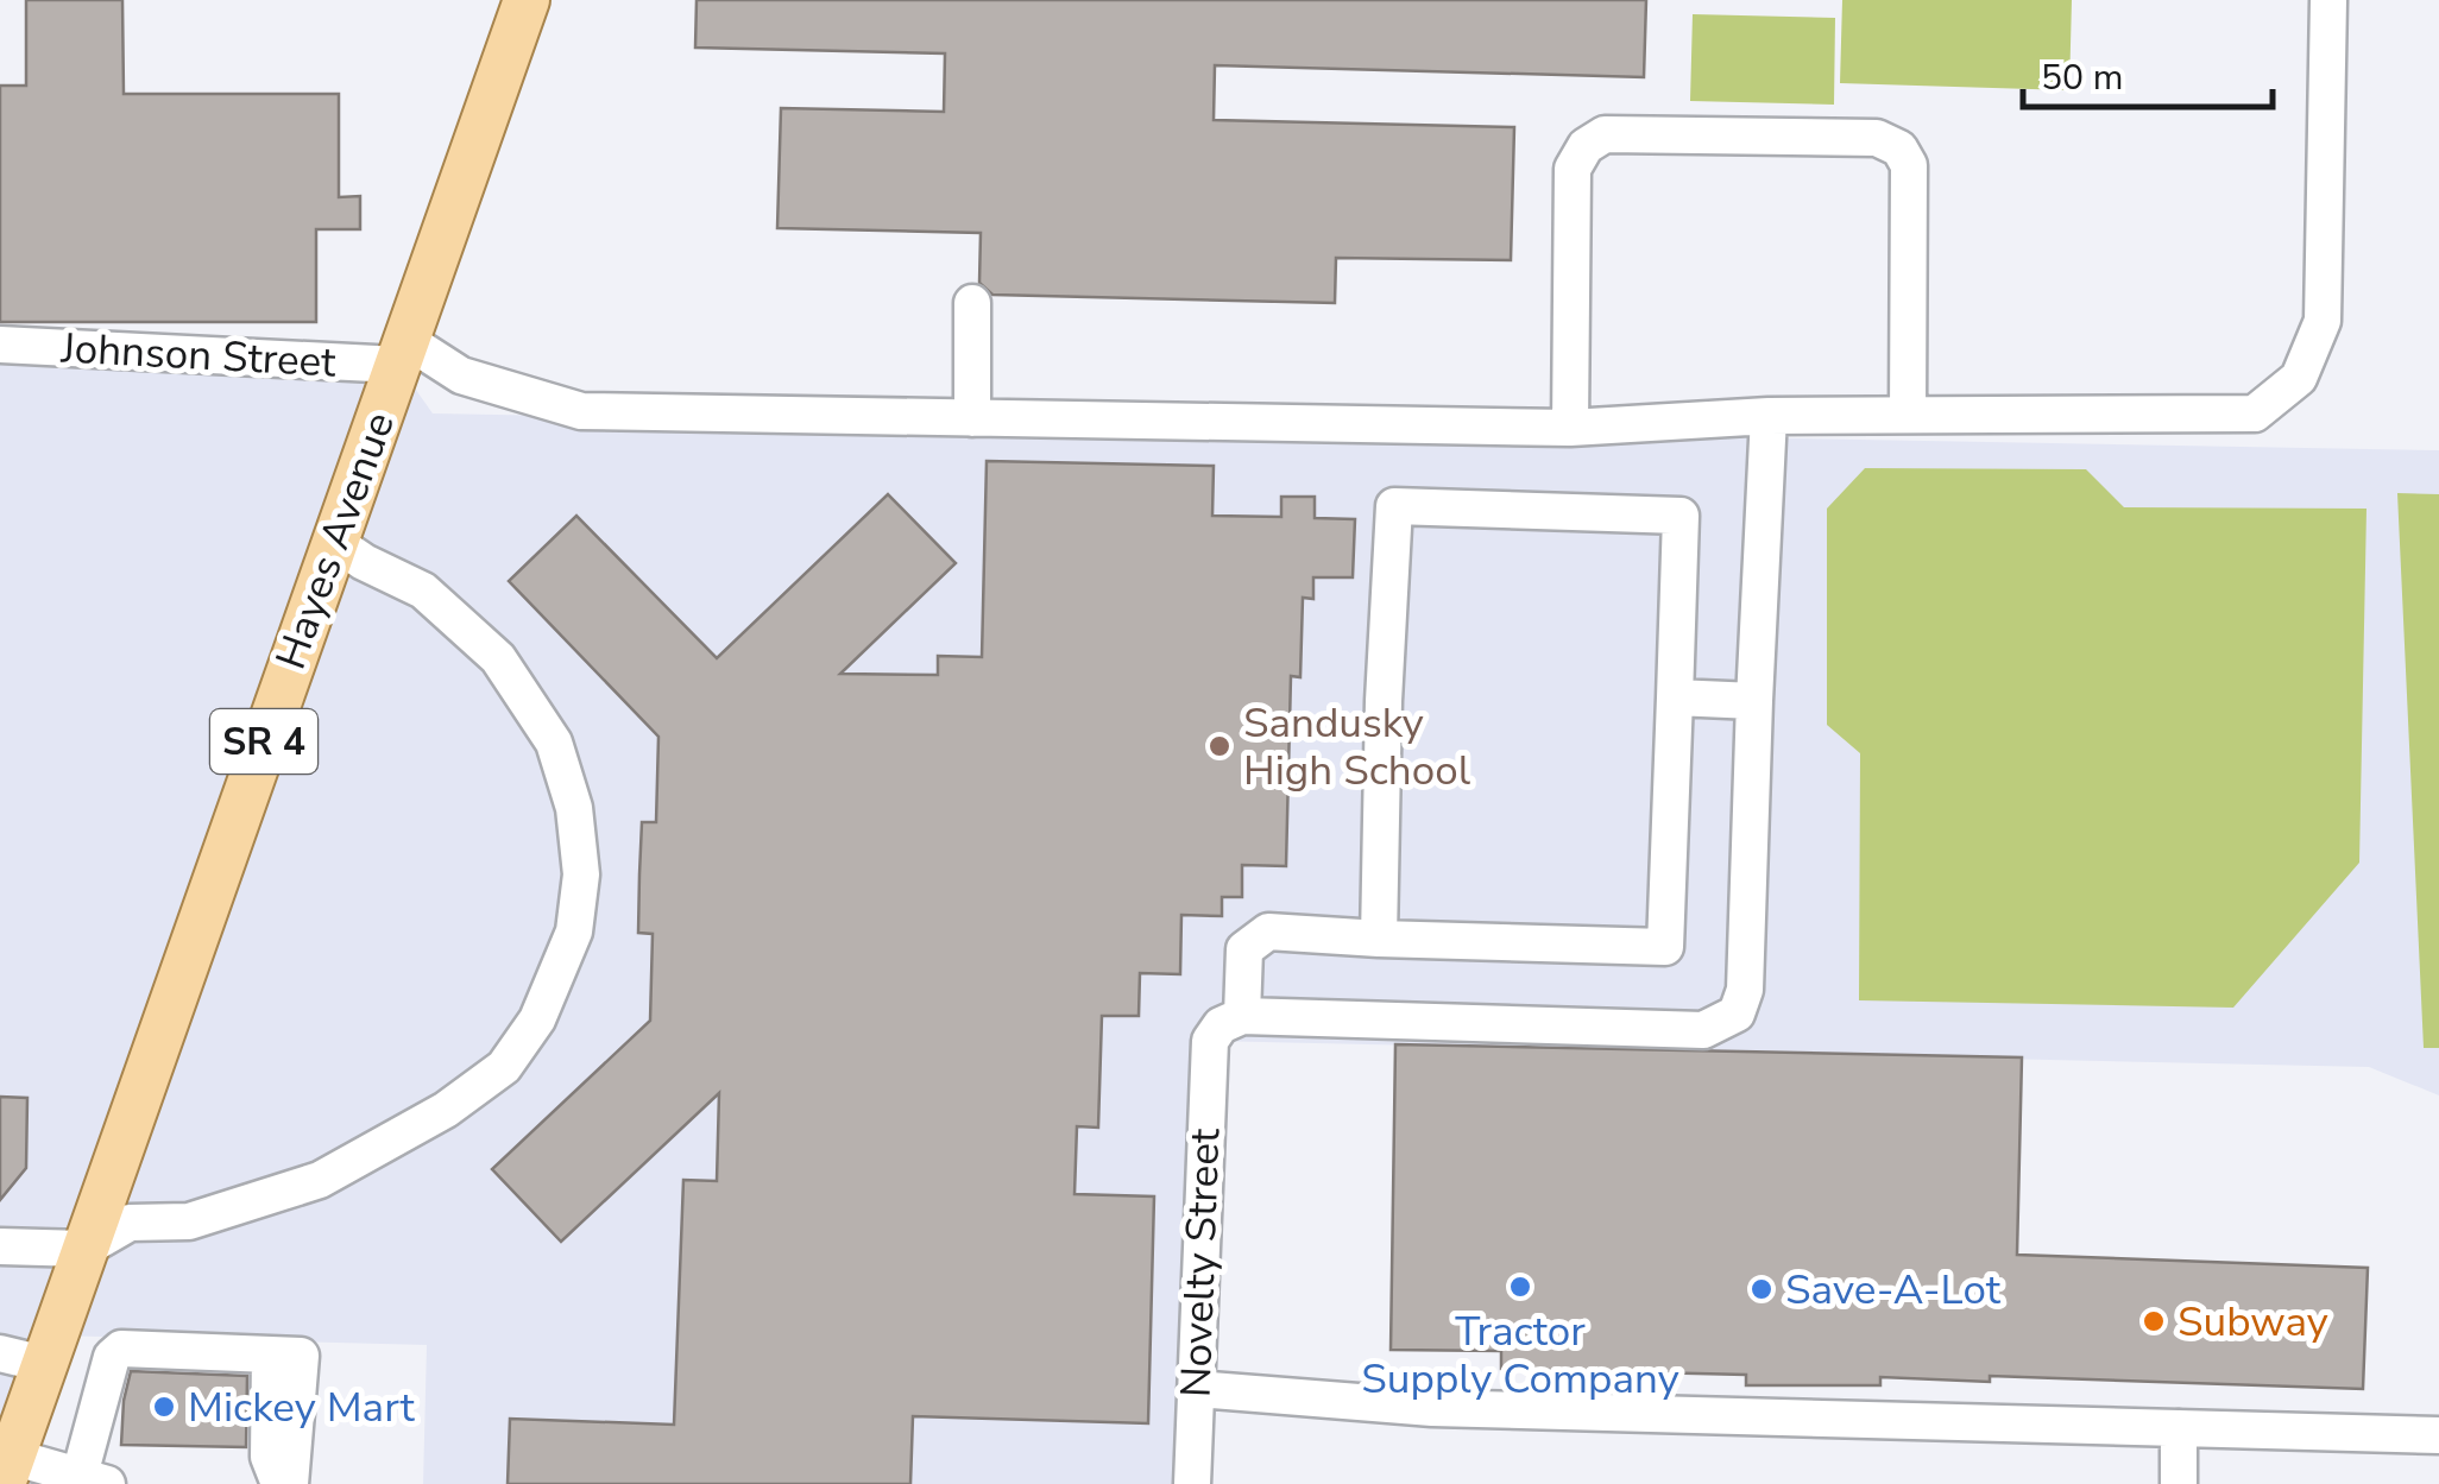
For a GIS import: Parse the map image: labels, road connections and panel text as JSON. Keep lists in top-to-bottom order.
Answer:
{
  "streets": {
    "main road": ["Hayes Avenue", "SR 4"],
    "street": ["Johnson Street", "Novelty Street"]
  },
  "crossings": [
    ["Johnson Street", "Hayes Avenue"]
  ],
  "places": [
    "Sandusky High School",
    "Tractor Supply Company",
    "Save-A-Lot",
    "Subway",
    "Mickey Mart"
  ],
  "scale_bar": "50 m"
}
